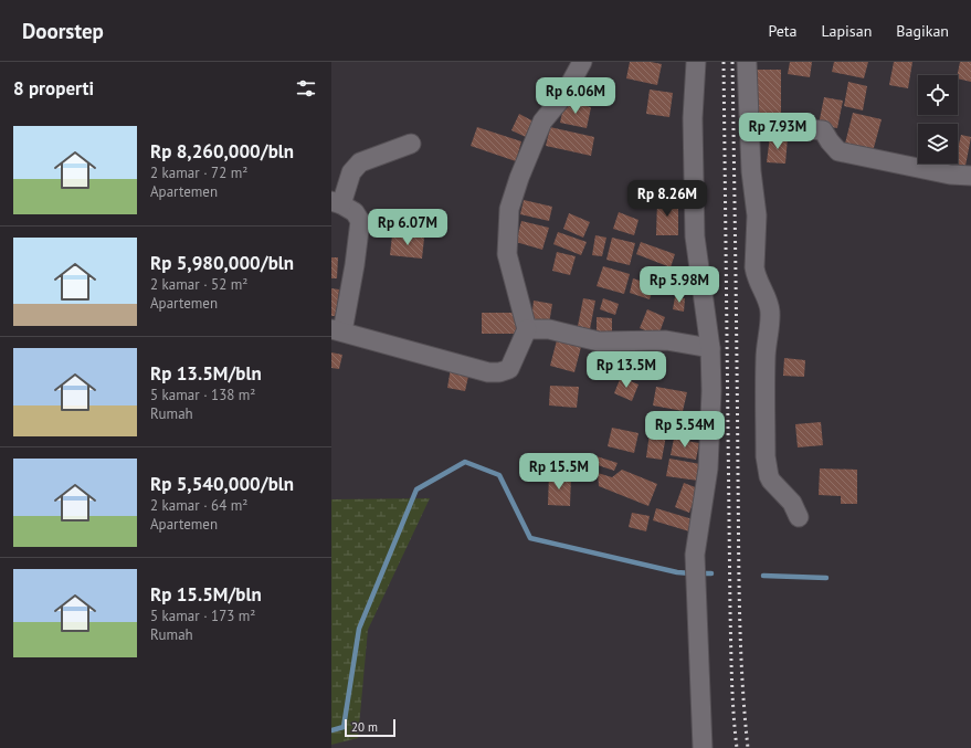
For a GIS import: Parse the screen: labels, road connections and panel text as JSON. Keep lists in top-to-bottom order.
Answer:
{
  "scale_bar": "20 m",
  "page": {
    "header": "Doorstep",
    "nav": ["Peta", "Lapisan", "Bagikan"],
    "heading": "8 properti",
    "price": [
      "Rp 6.06M",
      "Rp 7.93M",
      "Rp 8.26M",
      "Rp 6.07M",
      "Rp 5.98M",
      "Rp 13.5M",
      "Rp 5.54M",
      "Rp 15.5M"
    ],
    "list": [
      {
        "name": "Rp 8,260,000/bln",
        "note": "2 kamar · 72 m² · Apartemen"
      },
      {
        "name": "Rp 5,980,000/bln",
        "note": "2 kamar · 52 m² · Apartemen"
      },
      {
        "name": "Rp 13.5M/bln",
        "note": "5 kamar · 138 m² · Rumah"
      },
      {
        "name": "Rp 5,540,000/bln",
        "note": "2 kamar · 64 m² · Apartemen"
      },
      {
        "name": "Rp 15.5M/bln",
        "note": "5 kamar · 173 m² · Rumah"
      }
    ],
    "scale": "20 m"
  }
}
